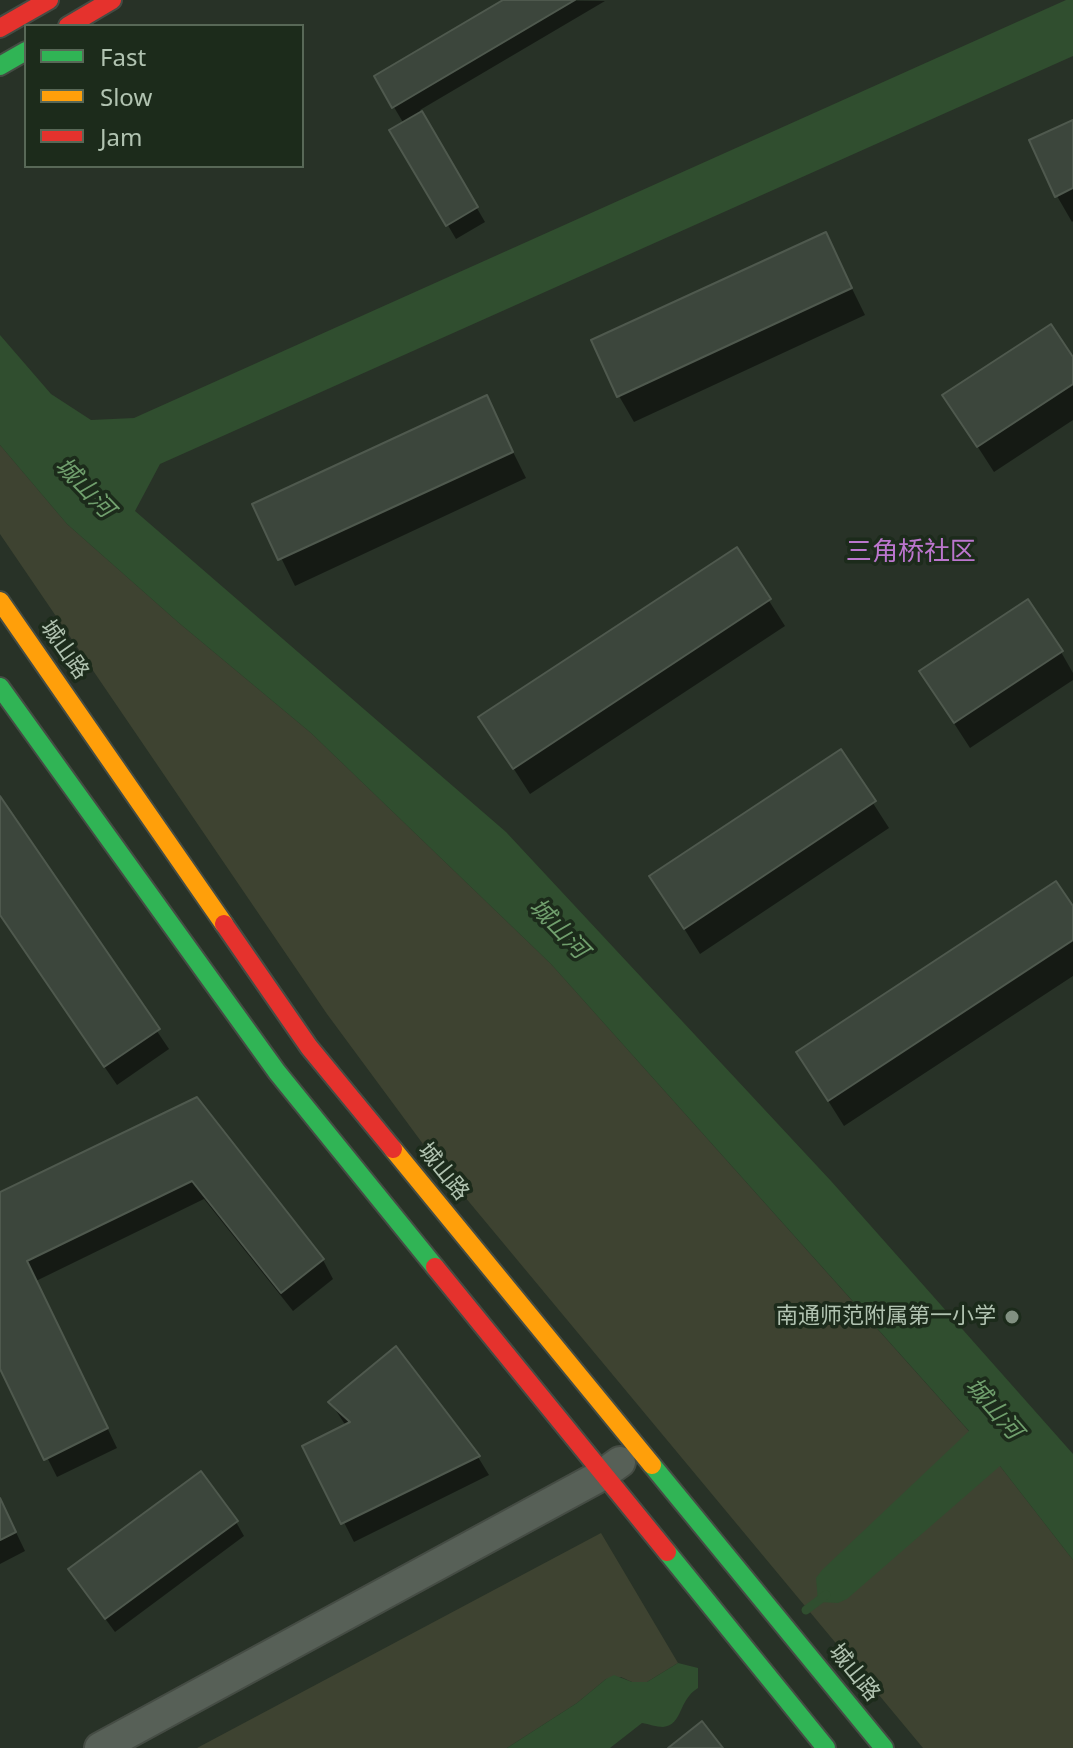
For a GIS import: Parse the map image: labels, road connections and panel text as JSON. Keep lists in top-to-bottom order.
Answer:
{
  "streets": {
    "main road": ["城山路"]
  },
  "districts": ["三角桥社区"],
  "water": ["城山河"],
  "places": ["南通师范附属第一小学"],
  "legend": ["Fast", "Slow", "Jam"]
}
